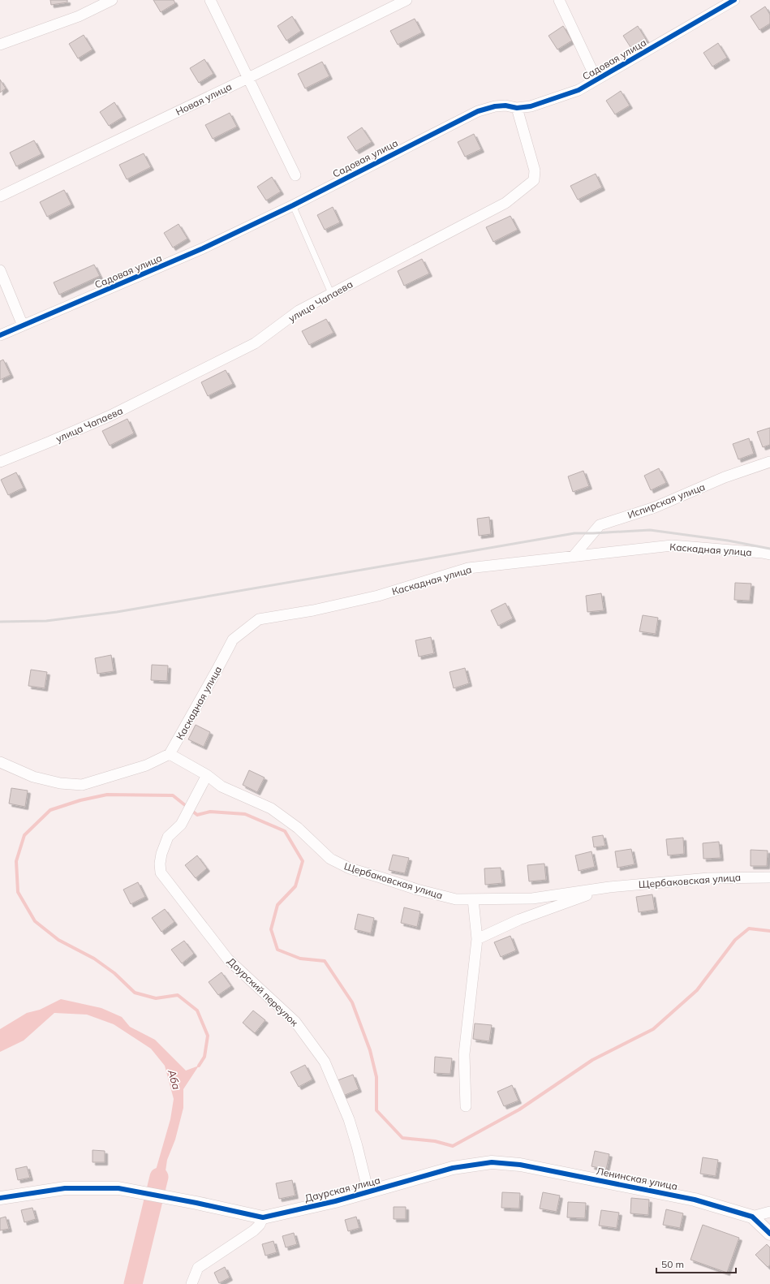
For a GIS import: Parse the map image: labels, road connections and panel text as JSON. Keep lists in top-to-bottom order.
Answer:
{
  "streets": {
    "street": [
      "Садовая улица",
      "Новая улица",
      "улица Чапаева",
      "Испирская улица",
      "Каскадная улица",
      "Щербаковская улица",
      "Даурский переулок",
      "Ленинская улица",
      "Даурская улица"
    ]
  },
  "crossings": [
    ["Садовая улица", "улица Чапаева"],
    ["Испирская улица", "Каскадная улица"],
    ["Каскадная улица", "Щербаковская улица"],
    ["Щербаковская улица", "Даурский переулок"],
    ["Даурский переулок", "Даурская улица"],
    ["Ленинская улица", "Даурская улица"]
  ],
  "water": ["Аба"],
  "scale_bar": "50 m"
}
